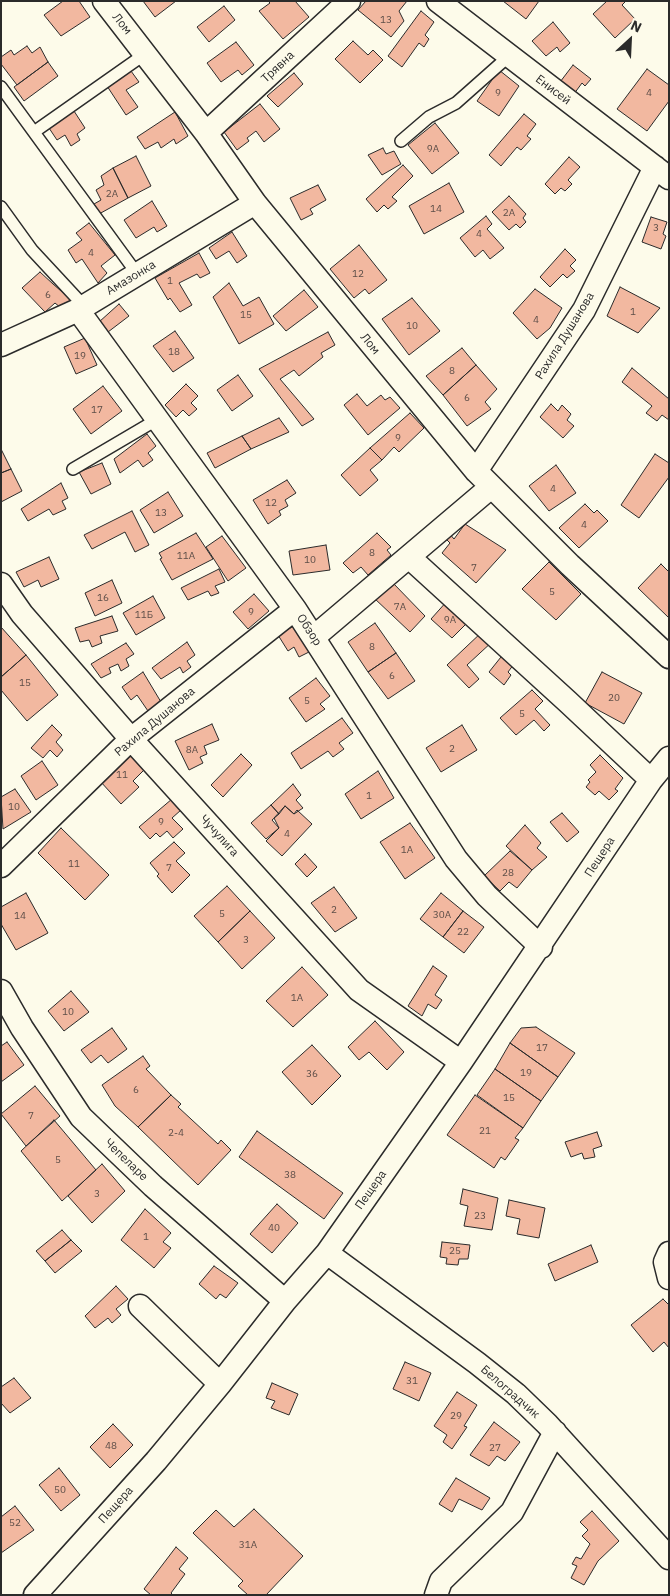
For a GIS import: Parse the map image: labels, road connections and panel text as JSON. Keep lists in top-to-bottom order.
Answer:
{
  "streets": {
    "street": [
      "Лом",
      "Трявна",
      "Енисей",
      "Амазонка",
      "Рахила Душанова",
      "Обзор",
      "Чучулига",
      "Пещера",
      "Чепеларе",
      "Белоградчик"
    ]
  },
  "crossings": [
    ["Лом", "Трявна"],
    ["Лом", "Амазонка"],
    ["Лом", "Рахила Душанова"],
    ["Енисей", "Рахила Душанова"],
    ["Амазонка", "Обзор"],
    ["Рахила Душанова", "Обзор"],
    ["Рахила Душанова", "Чучулига"],
    ["Обзор", "Пещера"],
    ["Чучулига", "Пещера"],
    ["Пещера", "Чепеларе"],
    ["Пещера", "Белоградчик"]
  ],
  "house_numbers": [
    "13",
    "9",
    "4",
    "9А",
    "2А",
    "14",
    "2А",
    "3",
    "4",
    "4",
    "12",
    "1",
    "6",
    "1",
    "15",
    "4",
    "10",
    "18",
    "19",
    "8",
    "6",
    "17",
    "9",
    "4",
    "12",
    "13",
    "4",
    "8",
    "11А",
    "10",
    "7",
    "5",
    "16",
    "7А",
    "9",
    "11Б",
    "9А",
    "8",
    "6",
    "15",
    "20",
    "5",
    "5",
    "2",
    "8А",
    "11",
    "1",
    "10",
    "9",
    "4",
    "1А",
    "11",
    "7",
    "28",
    "2",
    "5",
    "30А",
    "14",
    "22",
    "3",
    "1А",
    "10",
    "17",
    "19",
    "36",
    "6",
    "15",
    "7",
    "21",
    "2-4",
    "5",
    "38",
    "3",
    "23",
    "40",
    "1",
    "25",
    "31",
    "29",
    "48",
    "27",
    "50",
    "52",
    "31А"
  ],
  "north": "top right"
}
